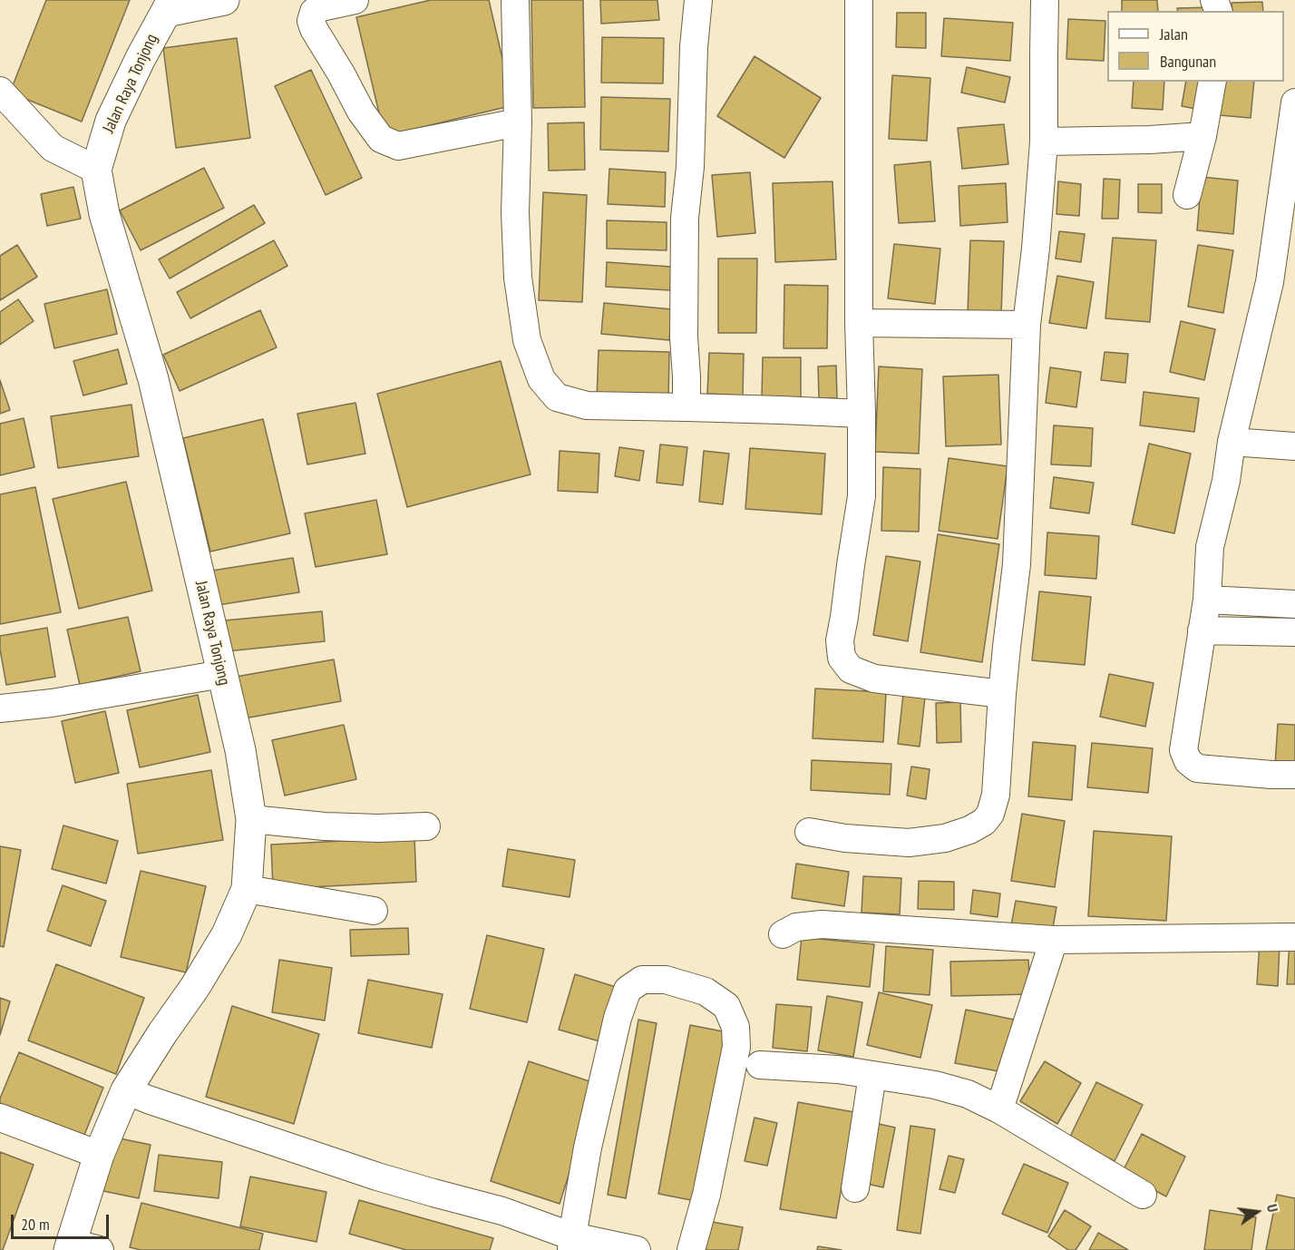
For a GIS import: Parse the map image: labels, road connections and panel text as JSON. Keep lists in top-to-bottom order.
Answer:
{
  "streets": {
    "main road": ["Jalan Raya Tonjong"]
  },
  "legend": ["Jalan", "Bangunan"],
  "scale_bar": "20 m",
  "north": "right"
}
